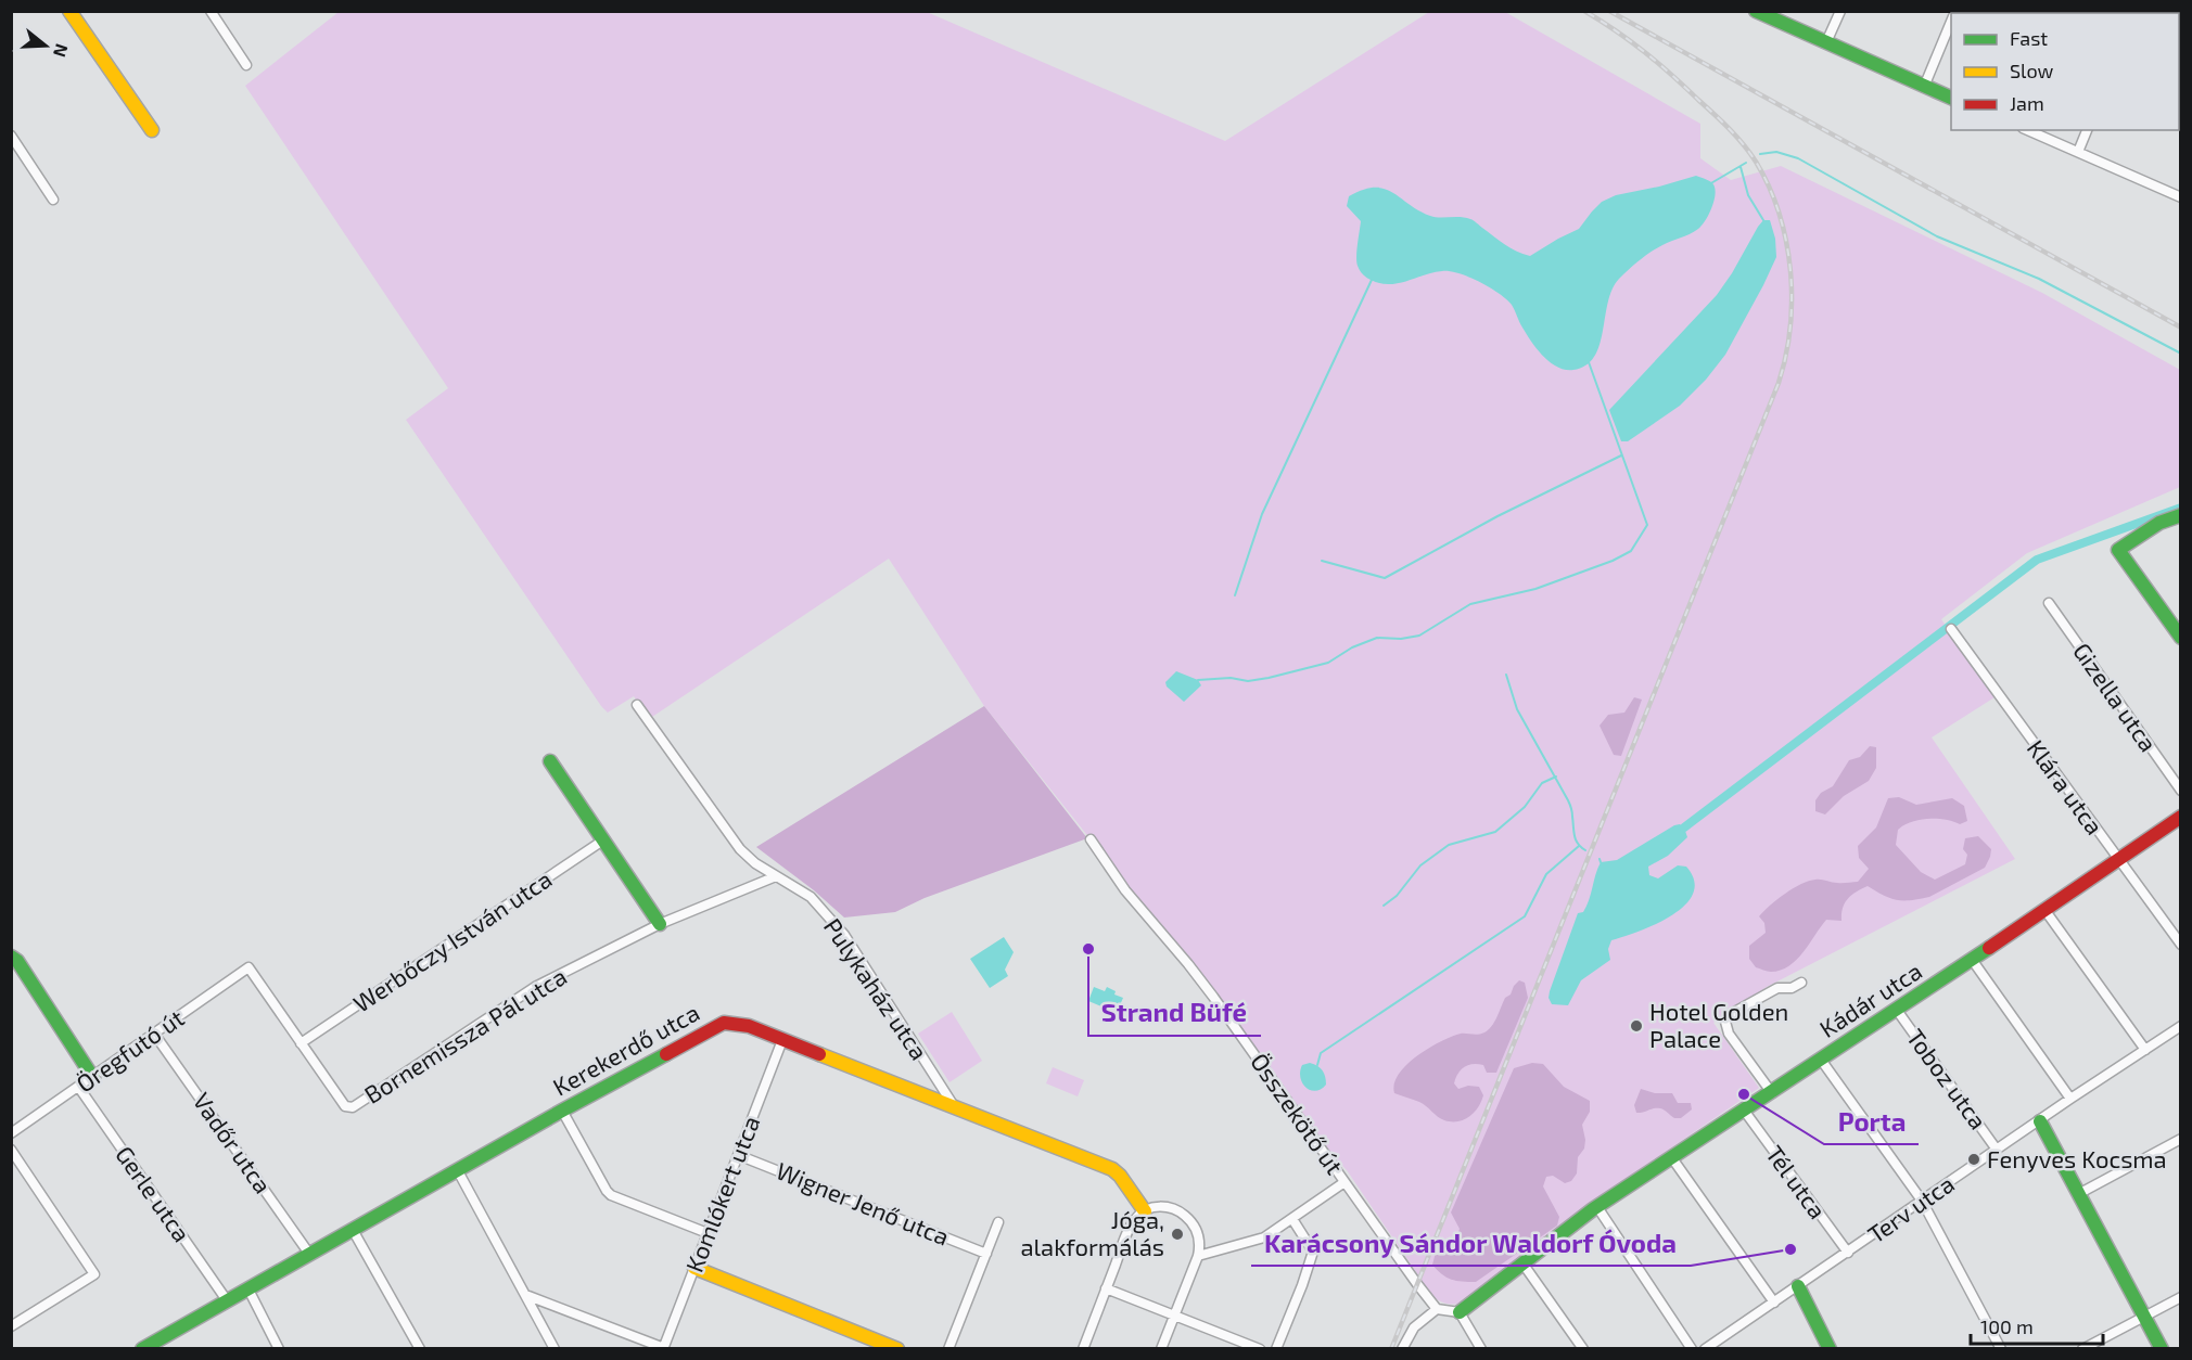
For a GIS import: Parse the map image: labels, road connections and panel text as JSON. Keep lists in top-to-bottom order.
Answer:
{
  "streets": {
    "street": [
      "Gizella utca",
      "Klára utca",
      "Werbőczy István utca",
      "Pulykaház utca",
      "Kádár utca",
      "Bornemissza Pál utca",
      "Kerekerdő utca",
      "Öregfutó út",
      "Toboz utca",
      "Összekötő út",
      "Vadőr utca",
      "Tél utca",
      "Gerle utca",
      "Komlókert utca",
      "Wigner Jenő utca",
      "Terv utca"
    ]
  },
  "crossings": [
    ["Klára utca", "Kádár utca"],
    ["Werbőczy István utca", "Bornemissza Pál utca"],
    ["Pulykaház utca", "Bornemissza Pál utca"],
    ["Pulykaház utca", "Kerekerdő utca"],
    ["Kádár utca", "Toboz utca"],
    ["Kádár utca", "Tél utca"],
    ["Bornemissza Pál utca", "Öregfutó út"],
    ["Kerekerdő utca", "Vadőr utca"],
    ["Kerekerdő utca", "Gerle utca"],
    ["Kerekerdő utca", "Komlókert utca"],
    ["Öregfutó út", "Vadőr utca"],
    ["Öregfutó út", "Gerle utca"],
    ["Toboz utca", "Terv utca"],
    ["Tél utca", "Terv utca"],
    ["Komlókert utca", "Wigner Jenő utca"]
  ],
  "places": [
    "Strand Büfé",
    "Hotel Golden Palace",
    "Porta",
    "Fenyves Kocsma",
    "Jóga, alakformálás",
    "Karácsony Sándor Waldorf Óvoda"
  ],
  "legend": ["Fast", "Slow", "Jam"],
  "scale_bar": "100 m",
  "north": "right"
}
